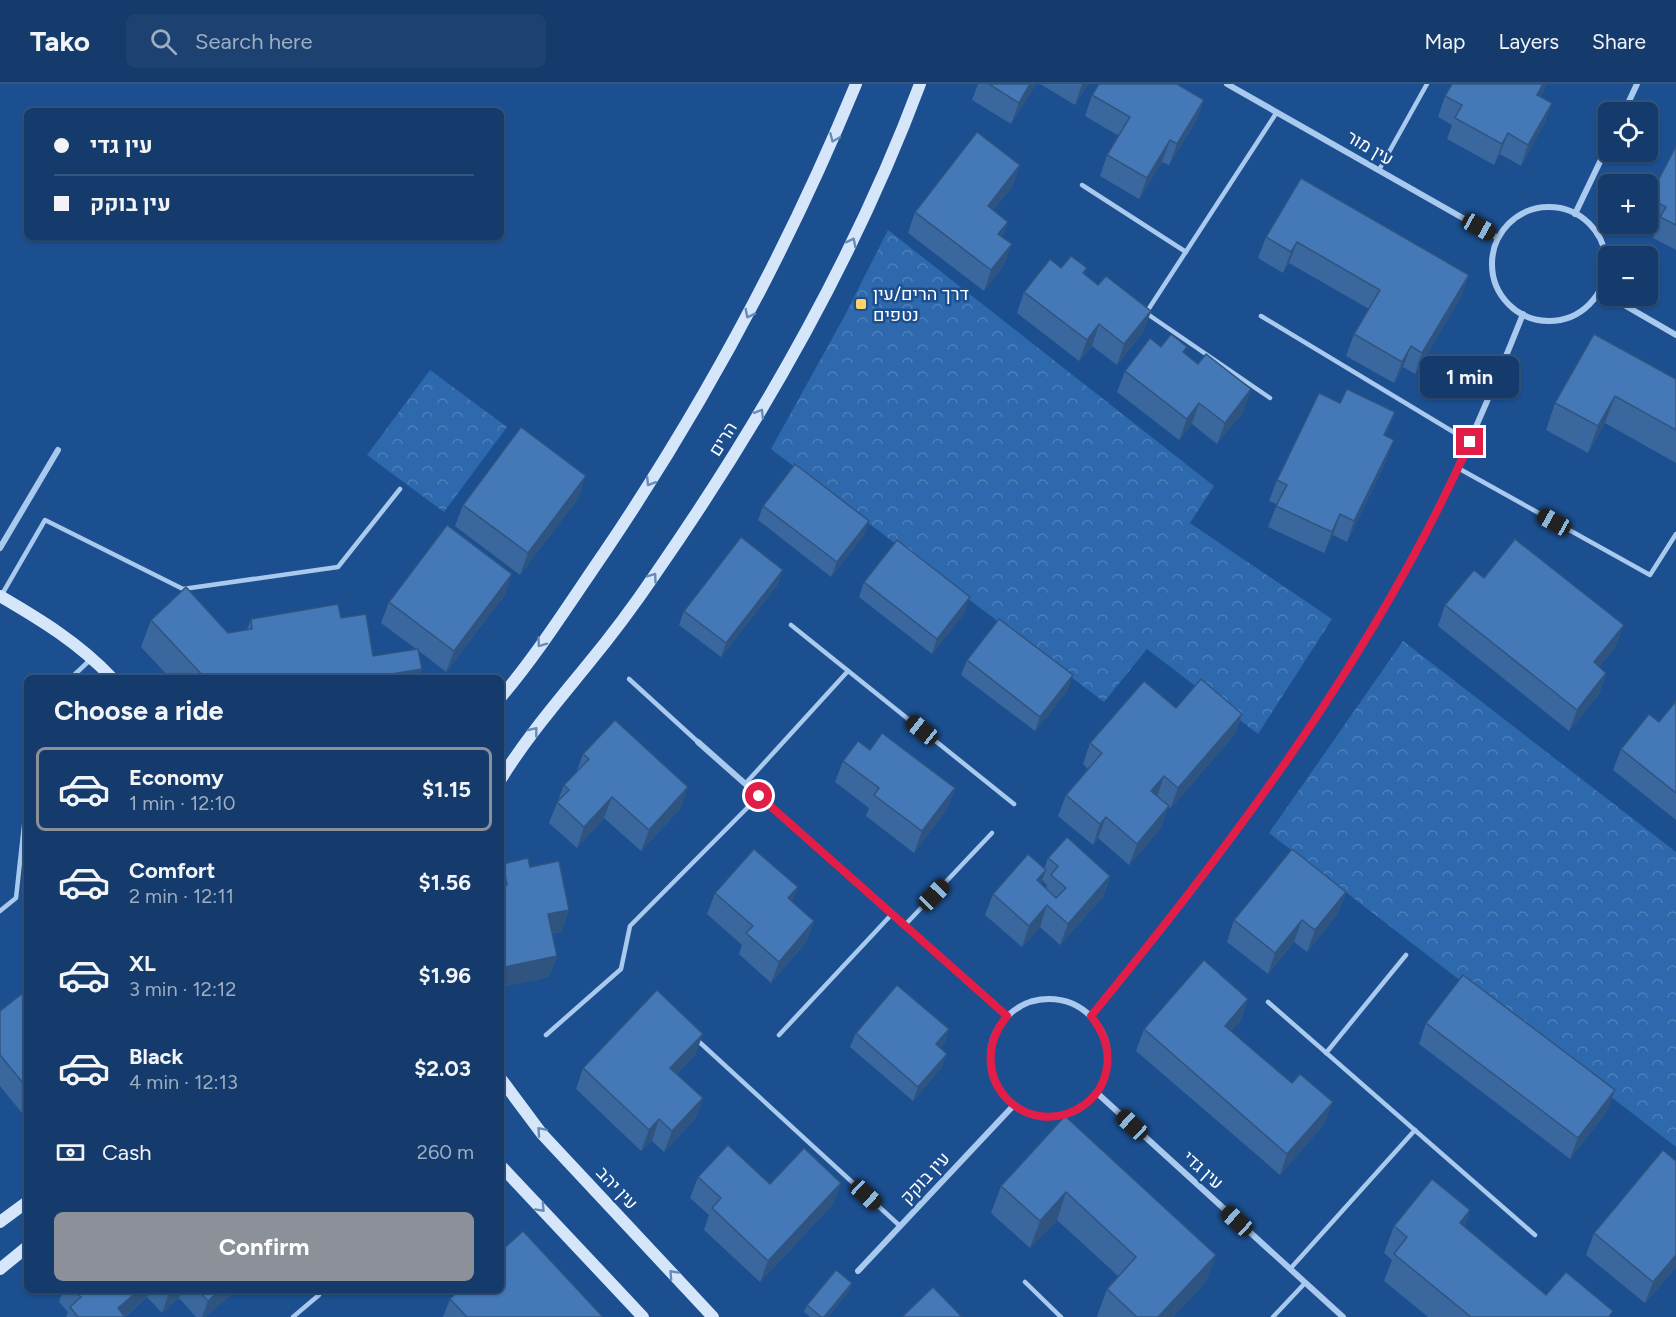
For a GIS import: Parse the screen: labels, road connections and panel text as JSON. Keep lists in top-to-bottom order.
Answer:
{
  "streets": {
    "street": [
      "עין מור",
      "הרים",
      "עין גדי",
      "עין בוקק",
      "עין יהב"
    ]
  },
  "crossings": [
    ["עין גדי", "עין בוקק"]
  ],
  "places": {
    "transit": ["דרך הרים/עין נטפים"]
  },
  "page": {
    "header": "Tako",
    "search": "Search here",
    "nav": ["Map", "Layers", "Share"],
    "map_buttons": ["+", "−"],
    "banner": ["עין גדי", "עין בוקק"],
    "bubble": "1 min",
    "heading": "Choose a ride",
    "list": [
      {
        "name": "Economy",
        "note": "1 min · 12:10",
        "value": "$1.15"
      },
      {
        "name": "Comfort",
        "note": "2 min · 12:11",
        "value": "$1.56"
      },
      {
        "name": "XL",
        "note": "3 min · 12:12",
        "value": "$1.96"
      },
      {
        "name": "Black",
        "note": "4 min · 12:13",
        "value": "$2.03"
      }
    ],
    "pay": ["Cash", "260 m"],
    "buttons": "Confirm"
  }
}
